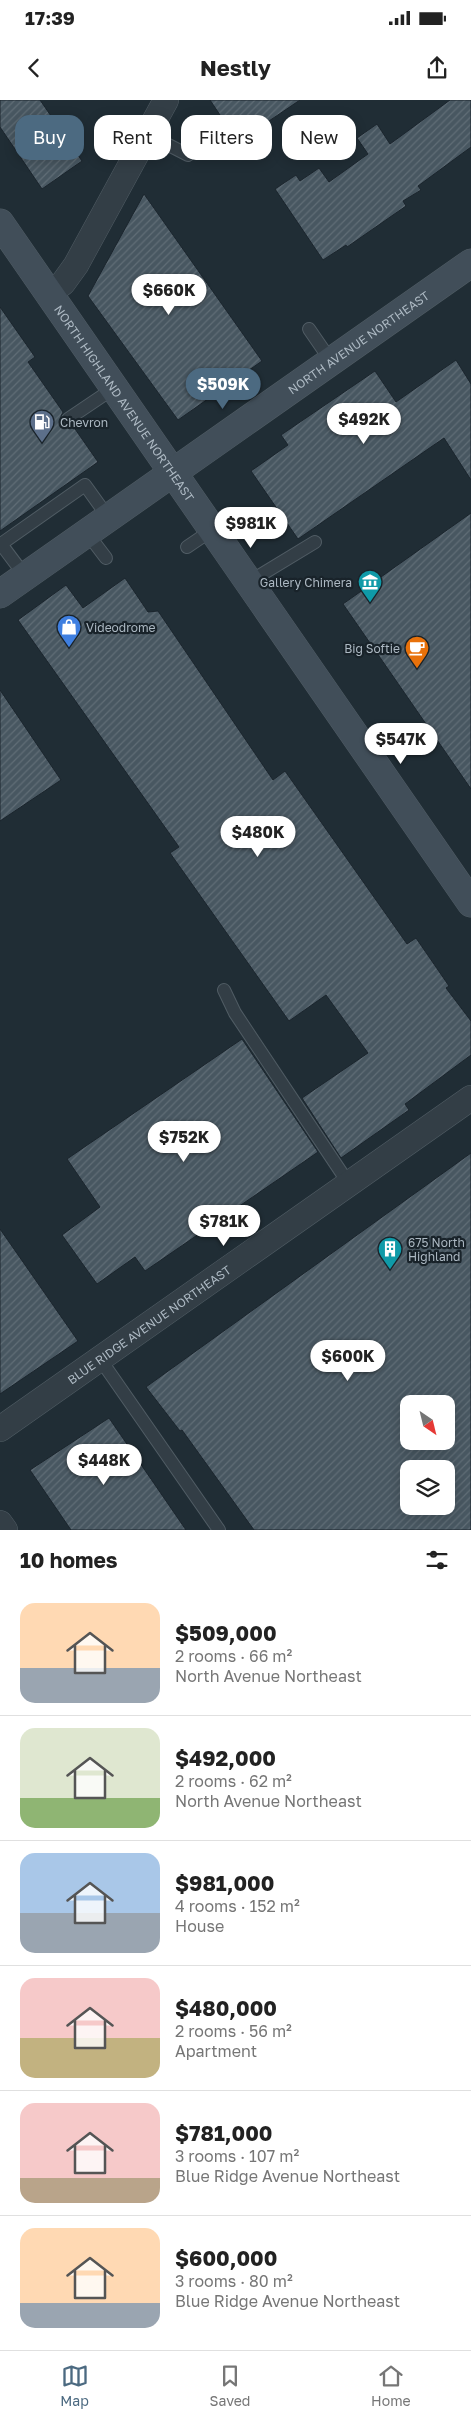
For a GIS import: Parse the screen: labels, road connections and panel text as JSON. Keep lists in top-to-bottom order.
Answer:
{
  "streets": {
    "main road": ["NORTH AVENUE NORTHEAST", "NORTH HIGHLAND AVENUE NORTHEAST"],
    "street": ["BLUE RIDGE AVENUE NORTHEAST"]
  },
  "crossings": [
    ["NORTH AVENUE NORTHEAST", "NORTH HIGHLAND AVENUE NORTHEAST"]
  ],
  "places": {
    "fuel station": ["Chevron"],
    "museum": ["Gallery Chimera"],
    "shop": ["Videodrome"],
    "cafe": ["Big Softie"],
    "building": ["675 North Highland"]
  },
  "north": "bottom right",
  "page": {
    "status": "17:39",
    "header": "Nestly",
    "chip": [
      "Buy",
      "Rent",
      "Filters",
      "New"
    ],
    "price": [
      "$660K",
      "$509K",
      "$492K",
      "$981K",
      "$547K",
      "$480K",
      "$752K",
      "$781K",
      "$600K",
      "$448K"
    ],
    "heading": "10 homes",
    "list": [
      {
        "name": "$509,000",
        "note": "2 rooms · 66 m² · North Avenue Northeast"
      },
      {
        "name": "$492,000",
        "note": "2 rooms · 62 m² · North Avenue Northeast"
      },
      {
        "name": "$981,000",
        "note": "4 rooms · 152 m² · House"
      },
      {
        "name": "$480,000",
        "note": "2 rooms · 56 m² · Apartment"
      },
      {
        "name": "$781,000",
        "note": "3 rooms · 107 m² · Blue Ridge Avenue Northeast"
      },
      {
        "name": "$600,000",
        "note": "3 rooms · 80 m² · Blue Ridge Avenue Northeast"
      }
    ],
    "tabs": ["Map", "Saved", "Home"]
  }
}
